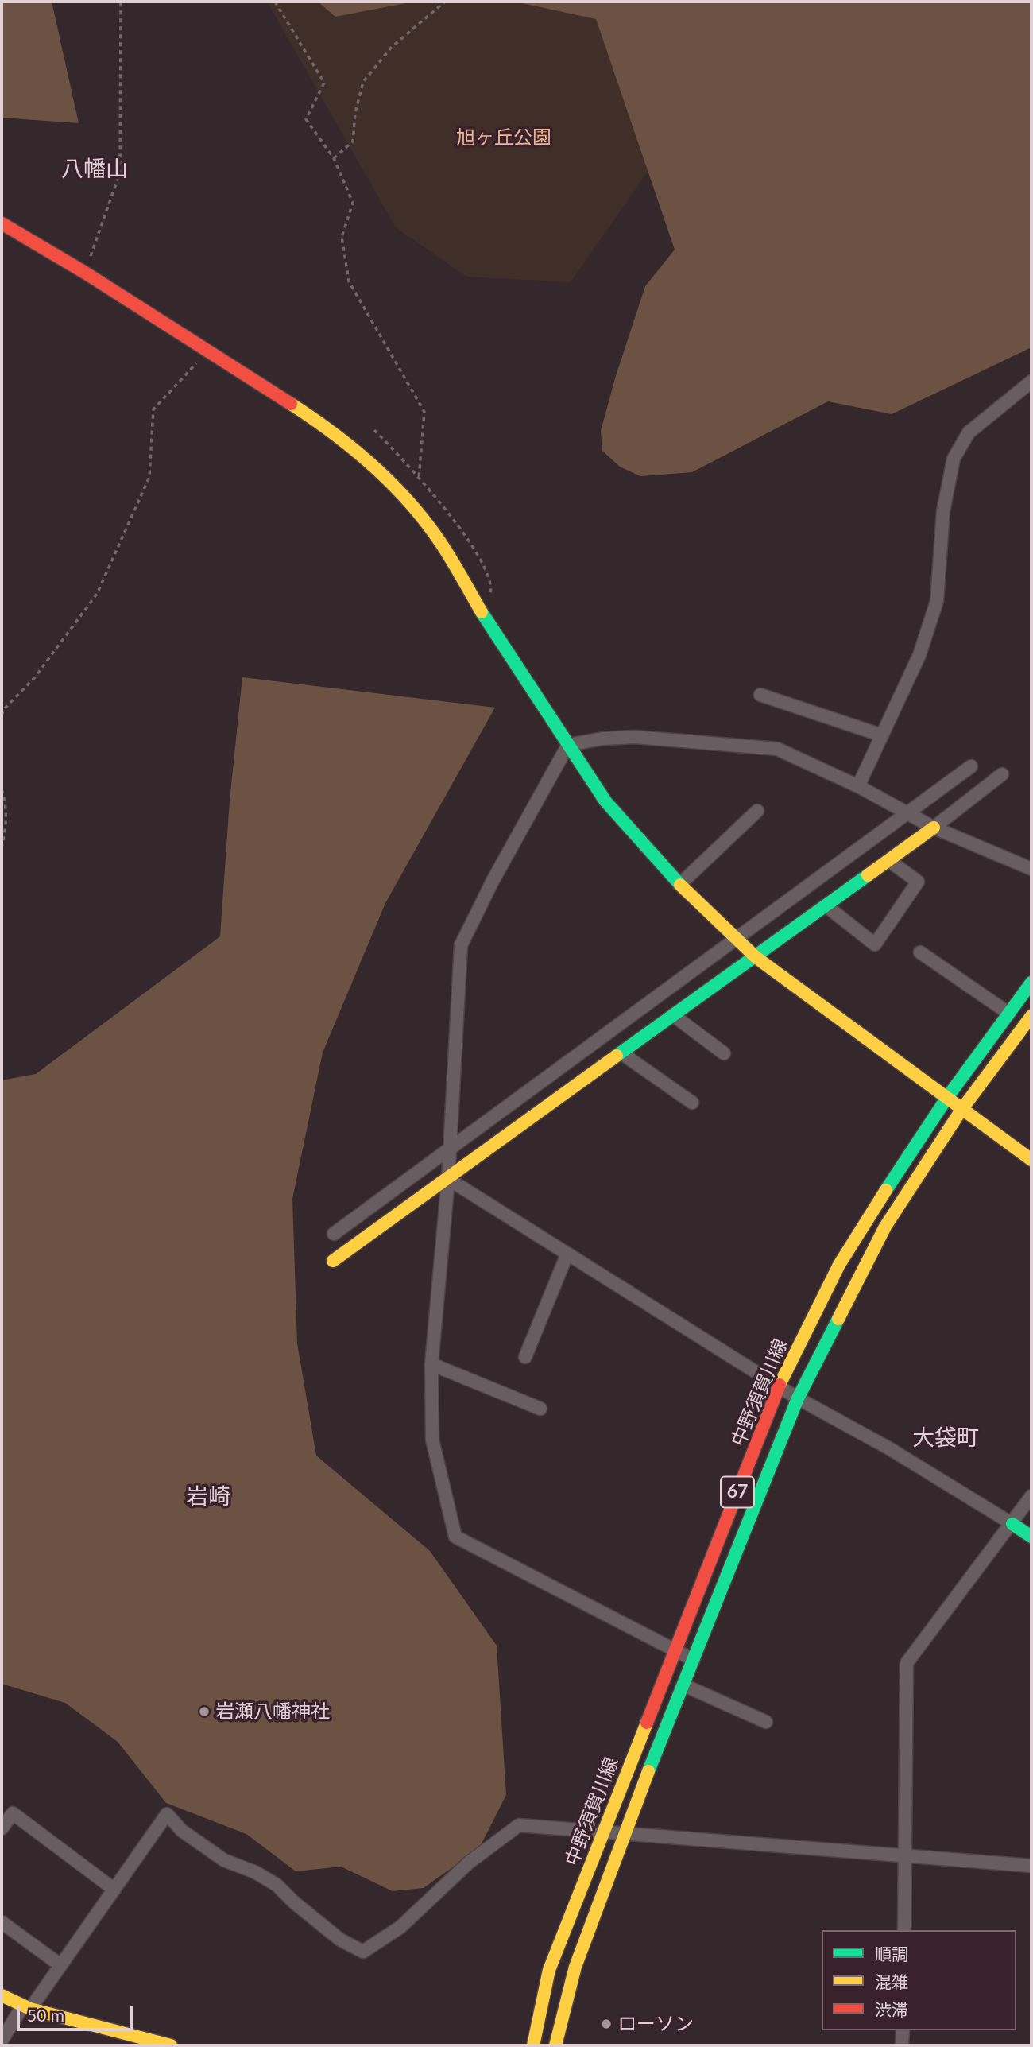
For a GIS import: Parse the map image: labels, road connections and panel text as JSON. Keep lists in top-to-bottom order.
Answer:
{
  "streets": {
    "main road": ["中野須賀川線", "67"]
  },
  "districts": ["八幡山", "大袋町", "岩崎"],
  "parks": ["旭ヶ丘公園"],
  "places": ["岩瀬八幡神社", "ローソン"],
  "legend": ["順調", "混雑", "渋滞"],
  "scale_bar": "50 m"
}
